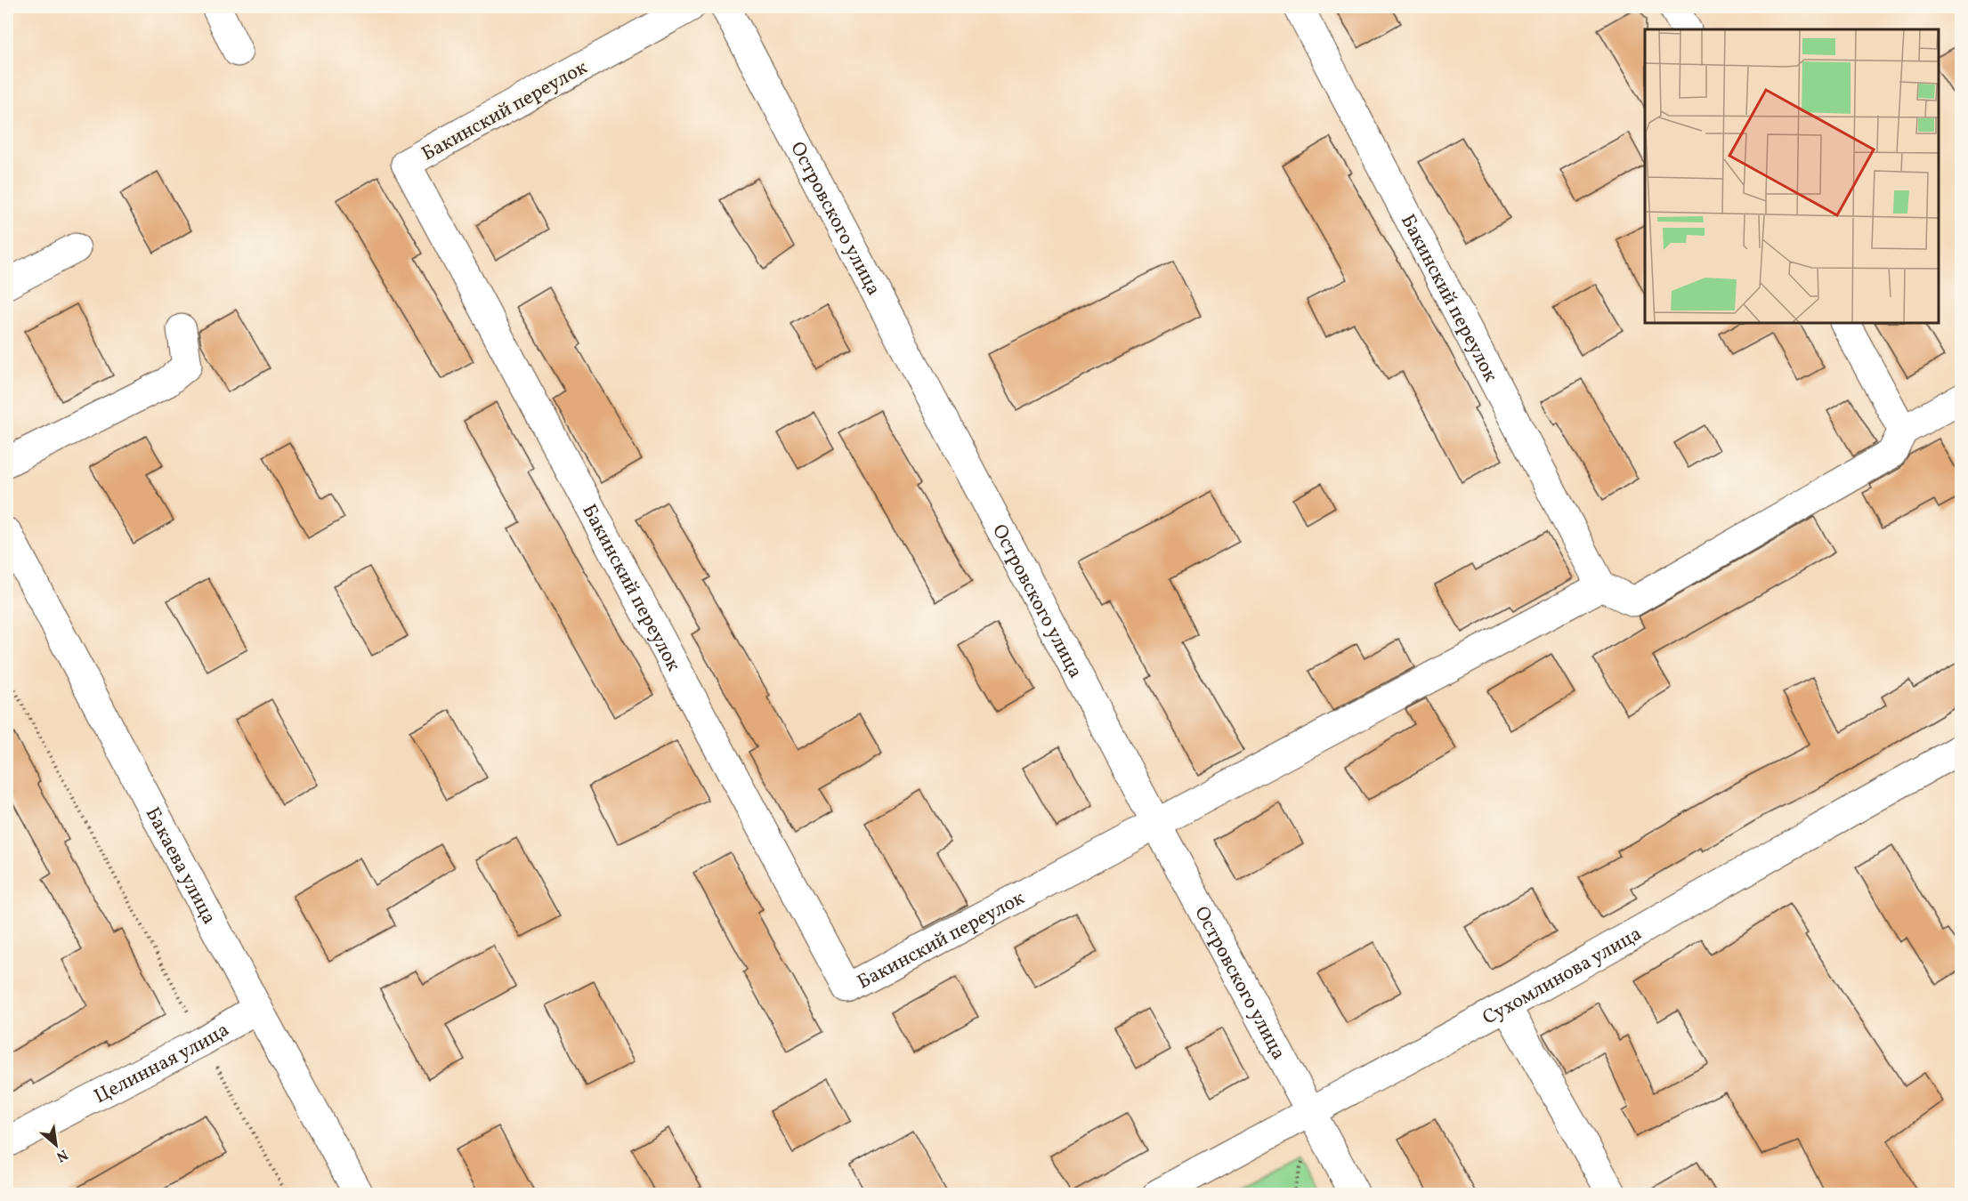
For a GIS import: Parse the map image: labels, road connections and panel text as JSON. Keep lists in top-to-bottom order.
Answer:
{
  "streets": {
    "street": [
      "Бакинский переулок",
      "Островского улица",
      "Бакаева улица",
      "Сухомлинова улица",
      "Целинная улица"
    ]
  },
  "crossings": [
    ["Бакинский переулок", "Островского улица"],
    ["Островского улица", "Сухомлинова улица"],
    ["Бакаева улица", "Целинная улица"]
  ],
  "north": "bottom right"
}
